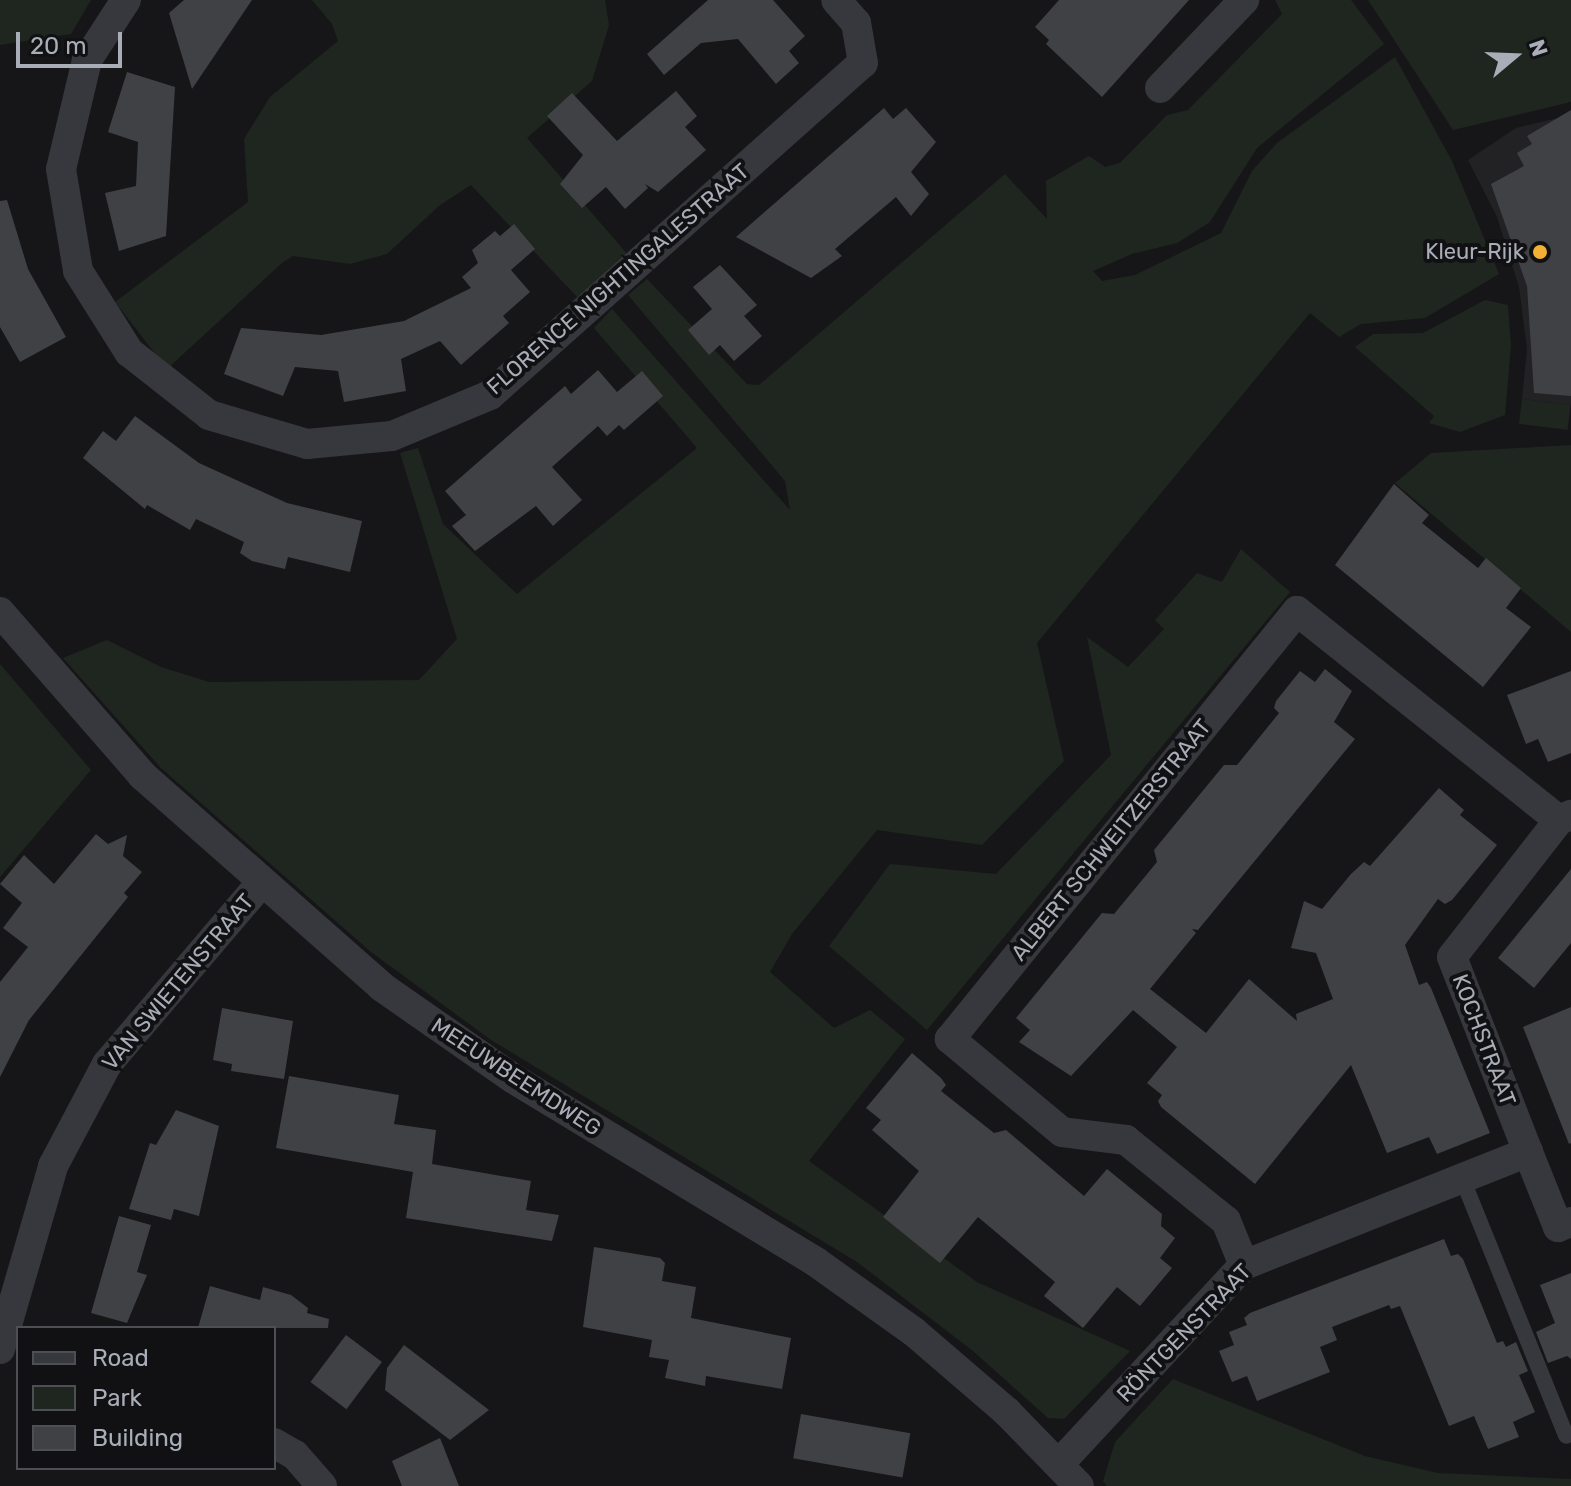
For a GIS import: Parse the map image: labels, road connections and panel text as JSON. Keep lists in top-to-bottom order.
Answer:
{
  "streets": {
    "street": [
      "FLORENCE NIGHTINGALESTRAAT",
      "ALBERT SCHWEITZERSTRAAT",
      "VAN SWIETENSTRAAT",
      "KOCHSTRAAT",
      "MEEUWBEEMDWEG",
      "RÖNTGENSTRAAT"
    ]
  },
  "crossings": [
    ["ALBERT SCHWEITZERSTRAAT", "KOCHSTRAAT"],
    ["ALBERT SCHWEITZERSTRAAT", "RÖNTGENSTRAAT"],
    ["VAN SWIETENSTRAAT", "MEEUWBEEMDWEG"],
    ["KOCHSTRAAT", "RÖNTGENSTRAAT"],
    ["MEEUWBEEMDWEG", "RÖNTGENSTRAAT"]
  ],
  "places": ["Kleur-Rijk"],
  "legend": ["Road", "Park", "Building"],
  "scale_bar": "20 m",
  "north": "right"
}
